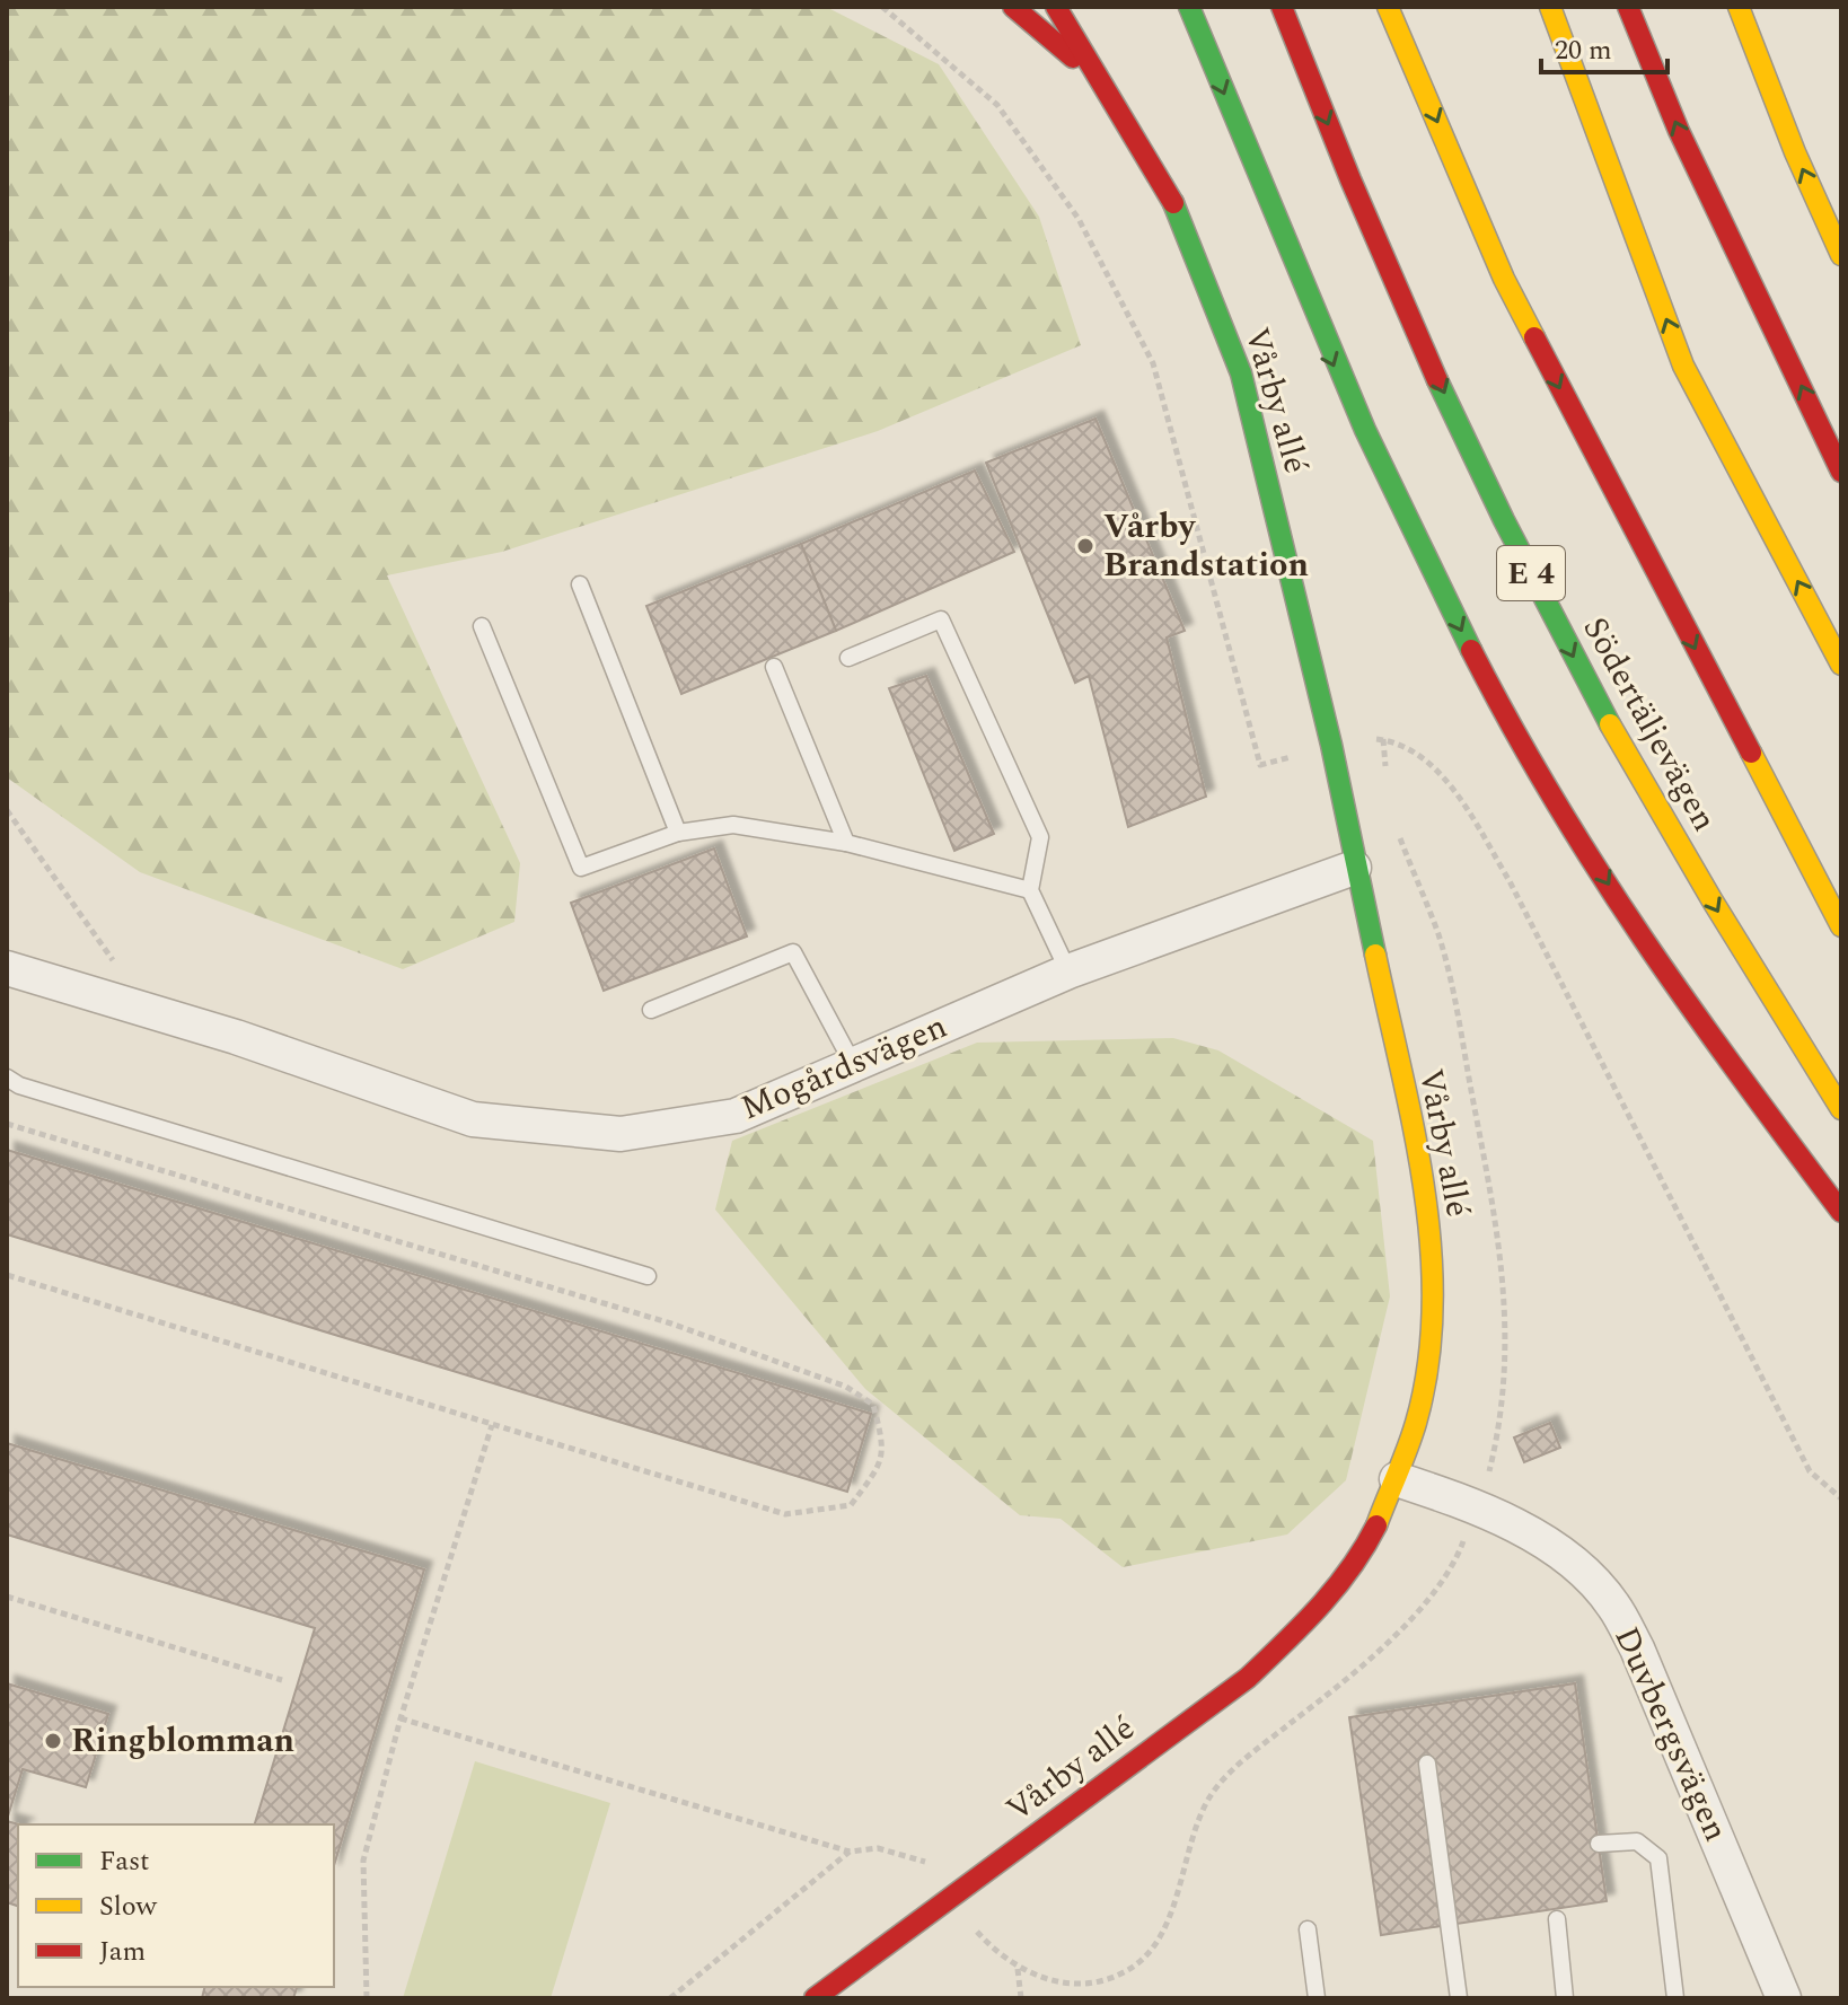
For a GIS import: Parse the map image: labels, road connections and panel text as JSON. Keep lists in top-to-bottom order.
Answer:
{
  "streets": {
    "main road": ["Vårby allé", "E 4", "Södertäljevägen"],
    "street": ["Mogårdsvägen", "Duvbergsvägen"]
  },
  "crossings": [
    ["Vårby allé", "Mogårdsvägen"],
    ["Vårby allé", "Duvbergsvägen"]
  ],
  "places": ["Vårby Brandstation", "Ringblomman"],
  "legend": ["Fast", "Slow", "Jam"],
  "scale_bar": "20 m"
}
